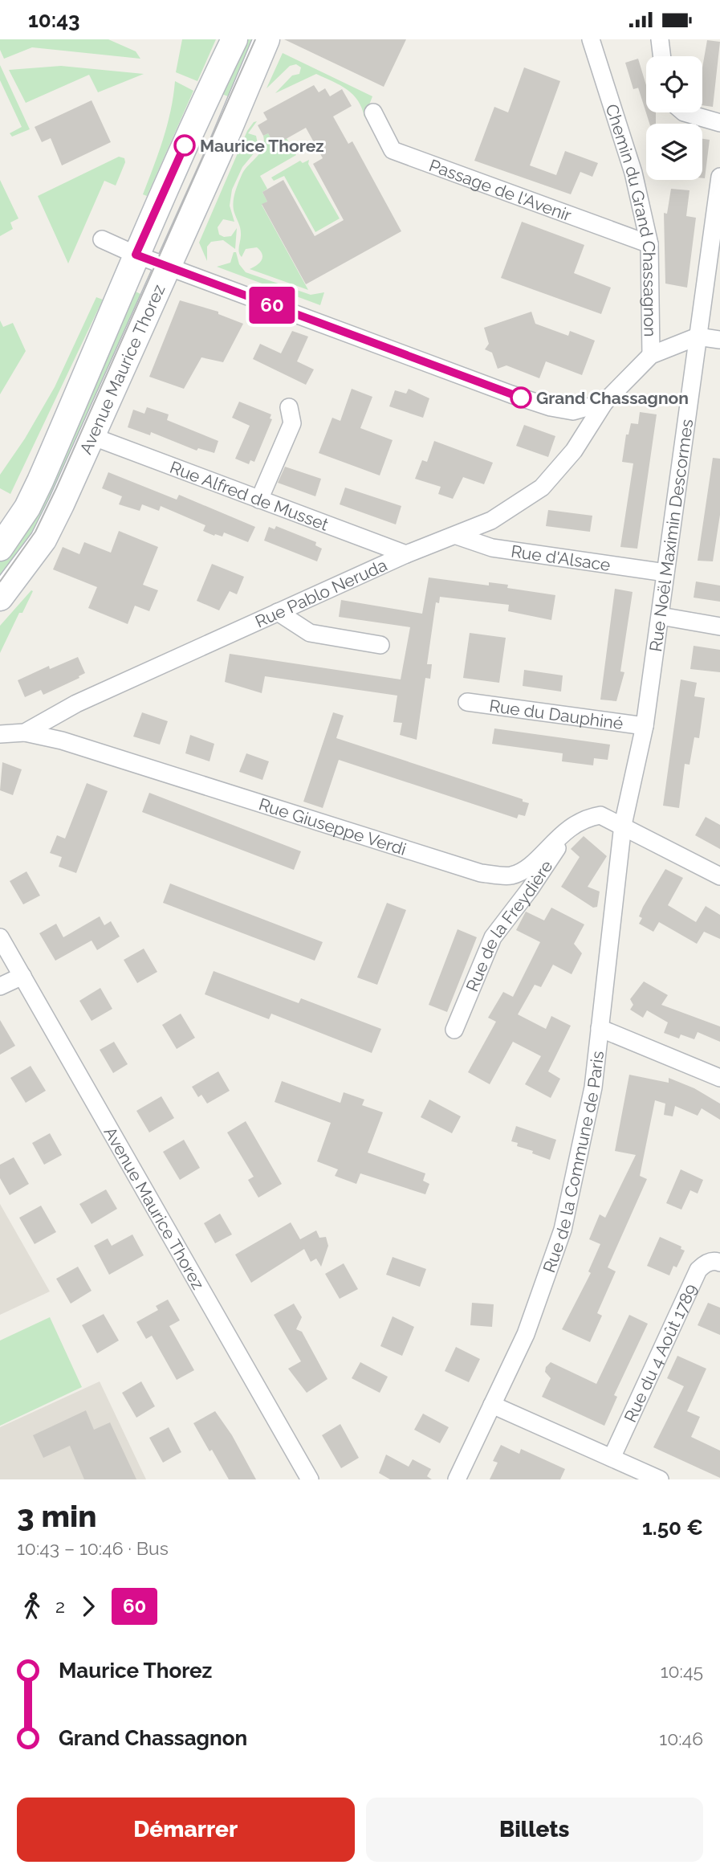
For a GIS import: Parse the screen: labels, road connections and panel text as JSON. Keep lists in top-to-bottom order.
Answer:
{
  "streets": {
    "street": [
      "Passage de l'Avenir",
      "Chemin du Grand Chassagnon",
      "Avenue Maurice Thorez",
      "Rue Alfred de Musset",
      "Rue Noël Maximin Descormes",
      "Rue d'Alsace",
      "Rue Pablo Neruda",
      "Rue du Dauphiné",
      "Rue Giuseppe Verdi",
      "Rue de la Freydière",
      "Rue de la Commune de Paris",
      "Rue du 4 Août 1789"
    ]
  },
  "crossings": [
    ["Passage de l'Avenir", "Chemin du Grand Chassagnon"],
    ["Chemin du Grand Chassagnon", "Rue Noël Maximin Descormes"],
    ["Chemin du Grand Chassagnon", "Rue Pablo Neruda"],
    ["Avenue Maurice Thorez", "Rue Alfred de Musset"],
    ["Rue Alfred de Musset", "Rue Pablo Neruda"],
    ["Rue Noël Maximin Descormes", "Rue d'Alsace"],
    ["Rue Noël Maximin Descormes", "Rue du Dauphiné"],
    ["Rue Noël Maximin Descormes", "Rue Giuseppe Verdi"],
    ["Rue Noël Maximin Descormes", "Rue de la Commune de Paris"],
    ["Rue d'Alsace", "Rue Pablo Neruda"],
    ["Rue Pablo Neruda", "Rue Giuseppe Verdi"],
    ["Rue Giuseppe Verdi", "Rue de la Freydière"],
    ["Rue Giuseppe Verdi", "Rue de la Commune de Paris"]
  ],
  "places": ["Maurice Thorez", "Grand Chassagnon"],
  "lines": ["bus line 60"],
  "page": {
    "status": "10:43",
    "on_map": "60",
    "heading": ["3 min", "10:43 – 10:46 · Bus", "1.50 €"],
    "legs": ["2", "60"],
    "list": [
      {
        "name": "Maurice Thorez",
        "value": "10:45"
      },
      {
        "name": "Grand Chassagnon",
        "value": "10:46"
      }
    ],
    "buttons": ["Démarrer", "Billets"]
  }
}
